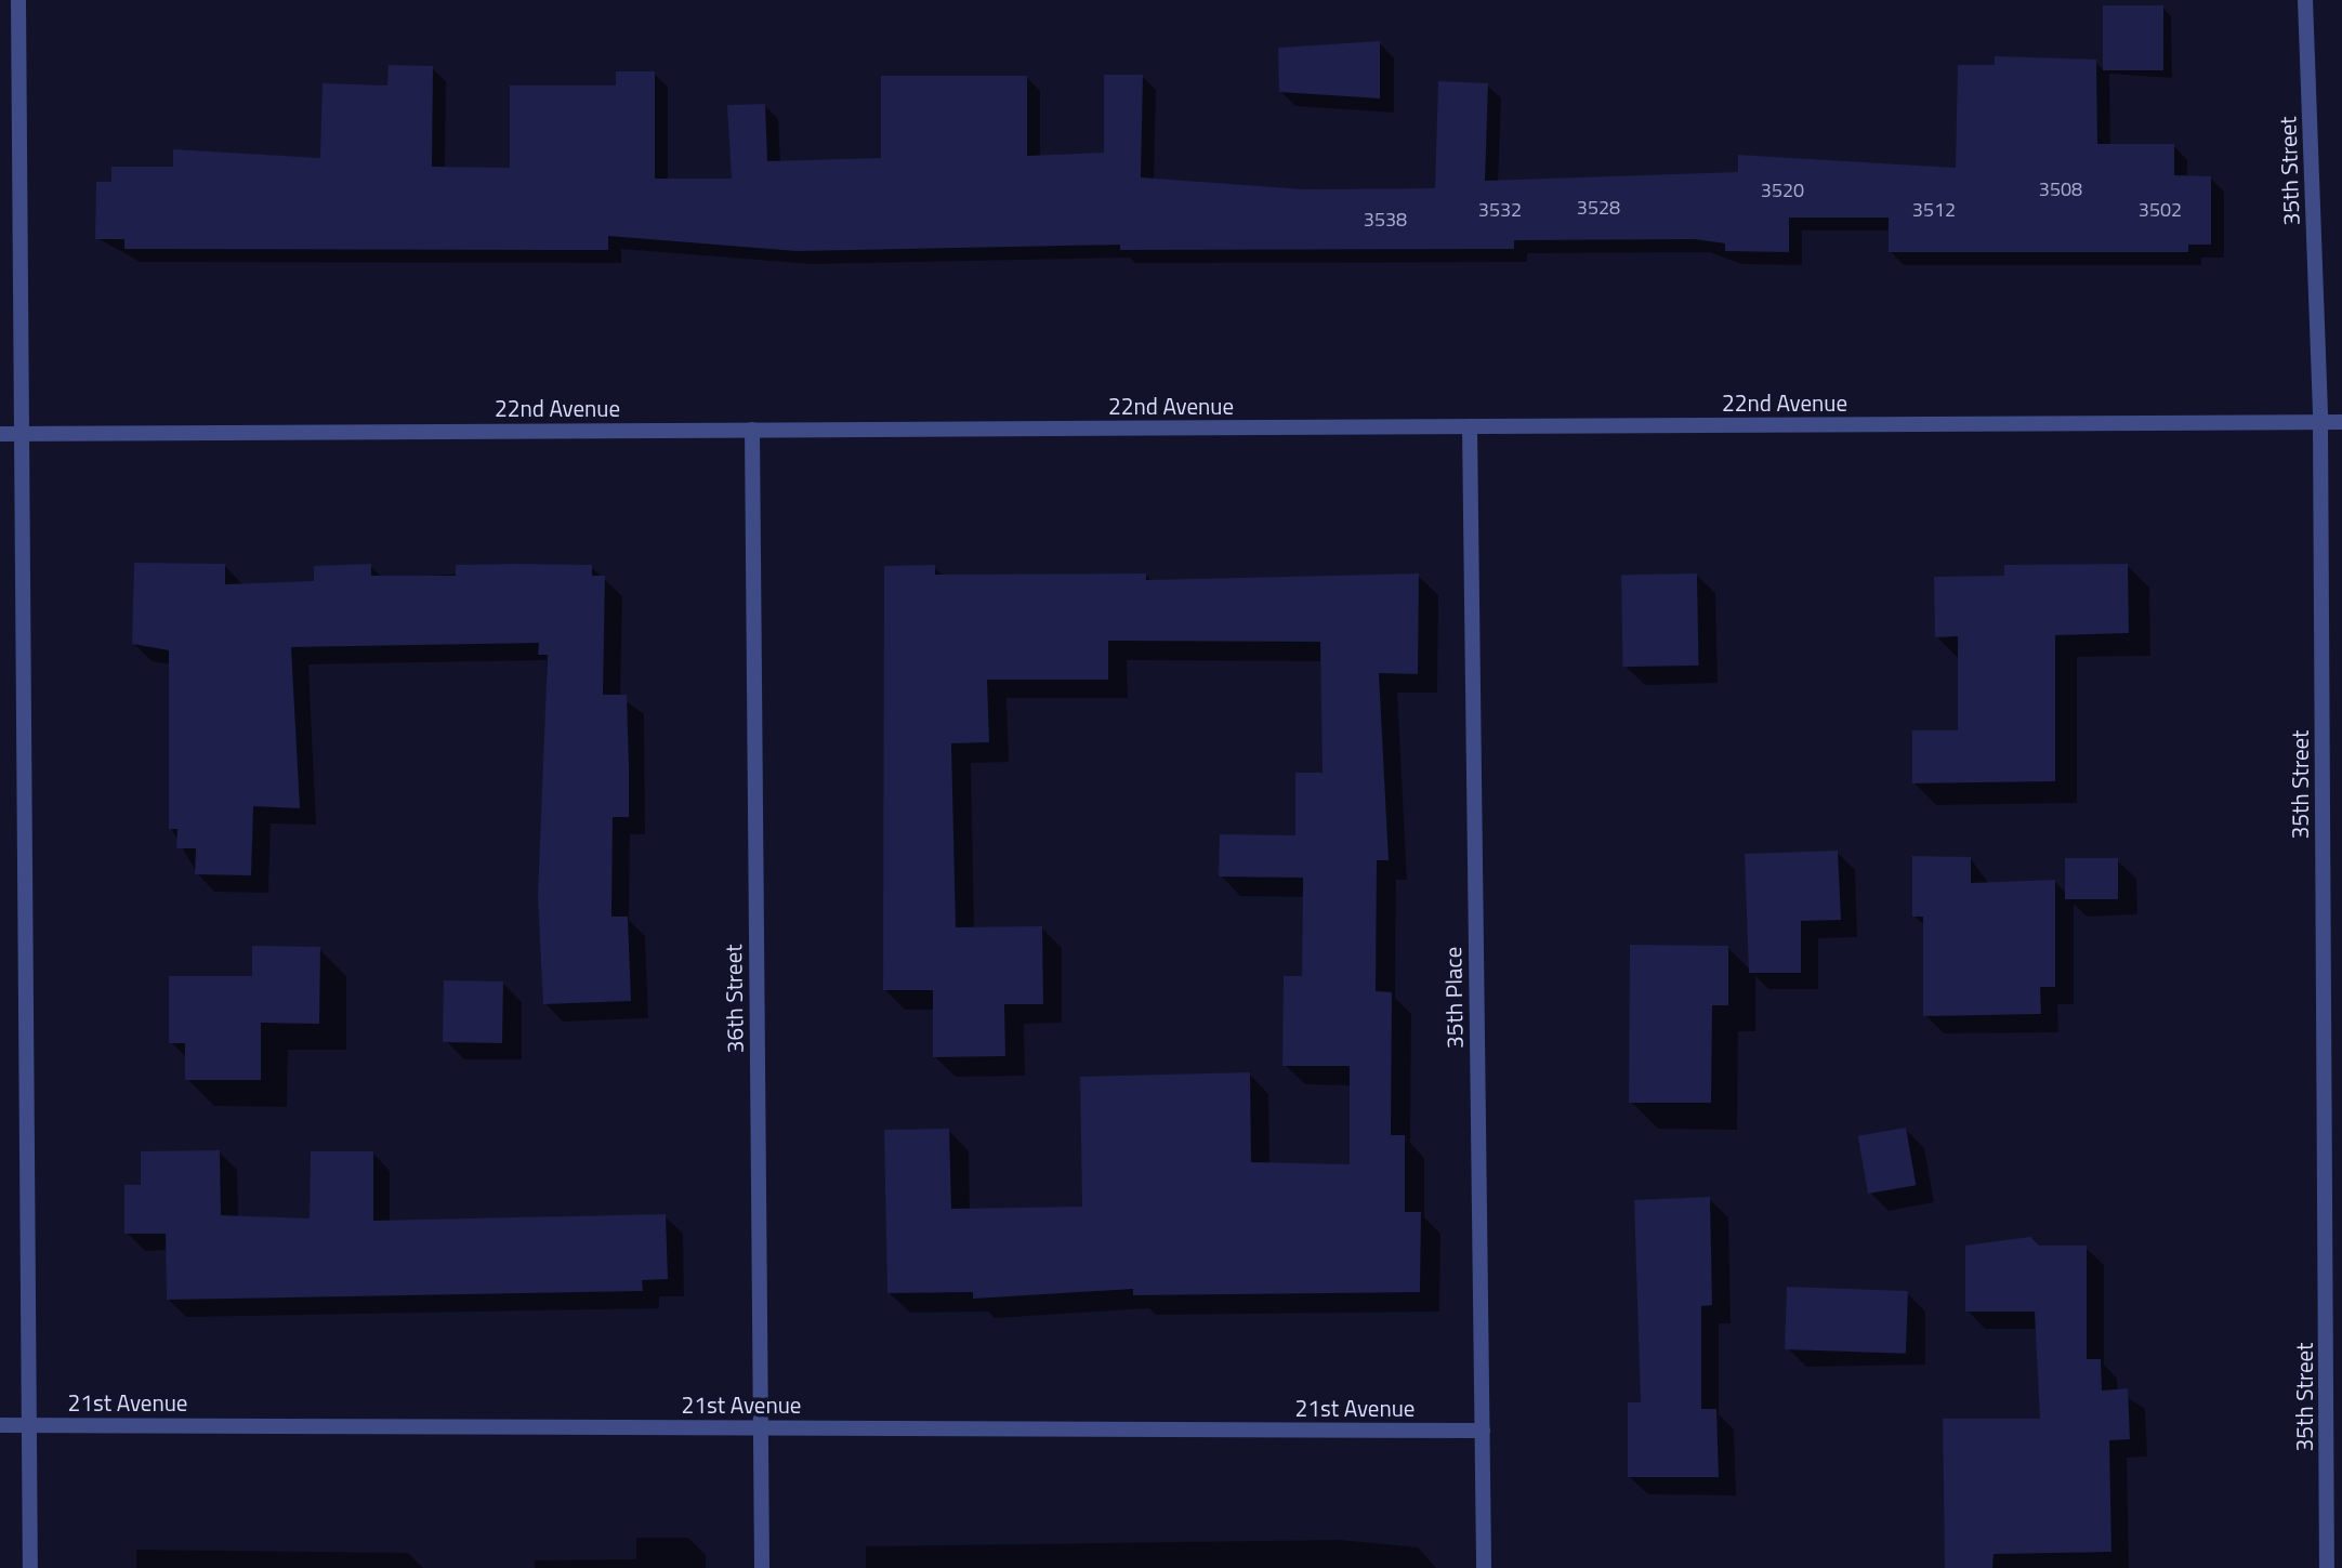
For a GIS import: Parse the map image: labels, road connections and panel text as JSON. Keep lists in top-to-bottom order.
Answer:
{
  "streets": {
    "street": [
      "35th Street",
      "22nd Avenue",
      "35th Place",
      "36th Street",
      "21st Avenue"
    ]
  },
  "crossings": [
    ["35th Street", "22nd Avenue"],
    ["22nd Avenue", "35th Place"],
    ["22nd Avenue", "36th Street"],
    ["35th Place", "21st Avenue"],
    ["36th Street", "21st Avenue"]
  ],
  "house_numbers": [
    "3508",
    "3520",
    "3528",
    "3532",
    "3512",
    "3502",
    "3538"
  ]
}
